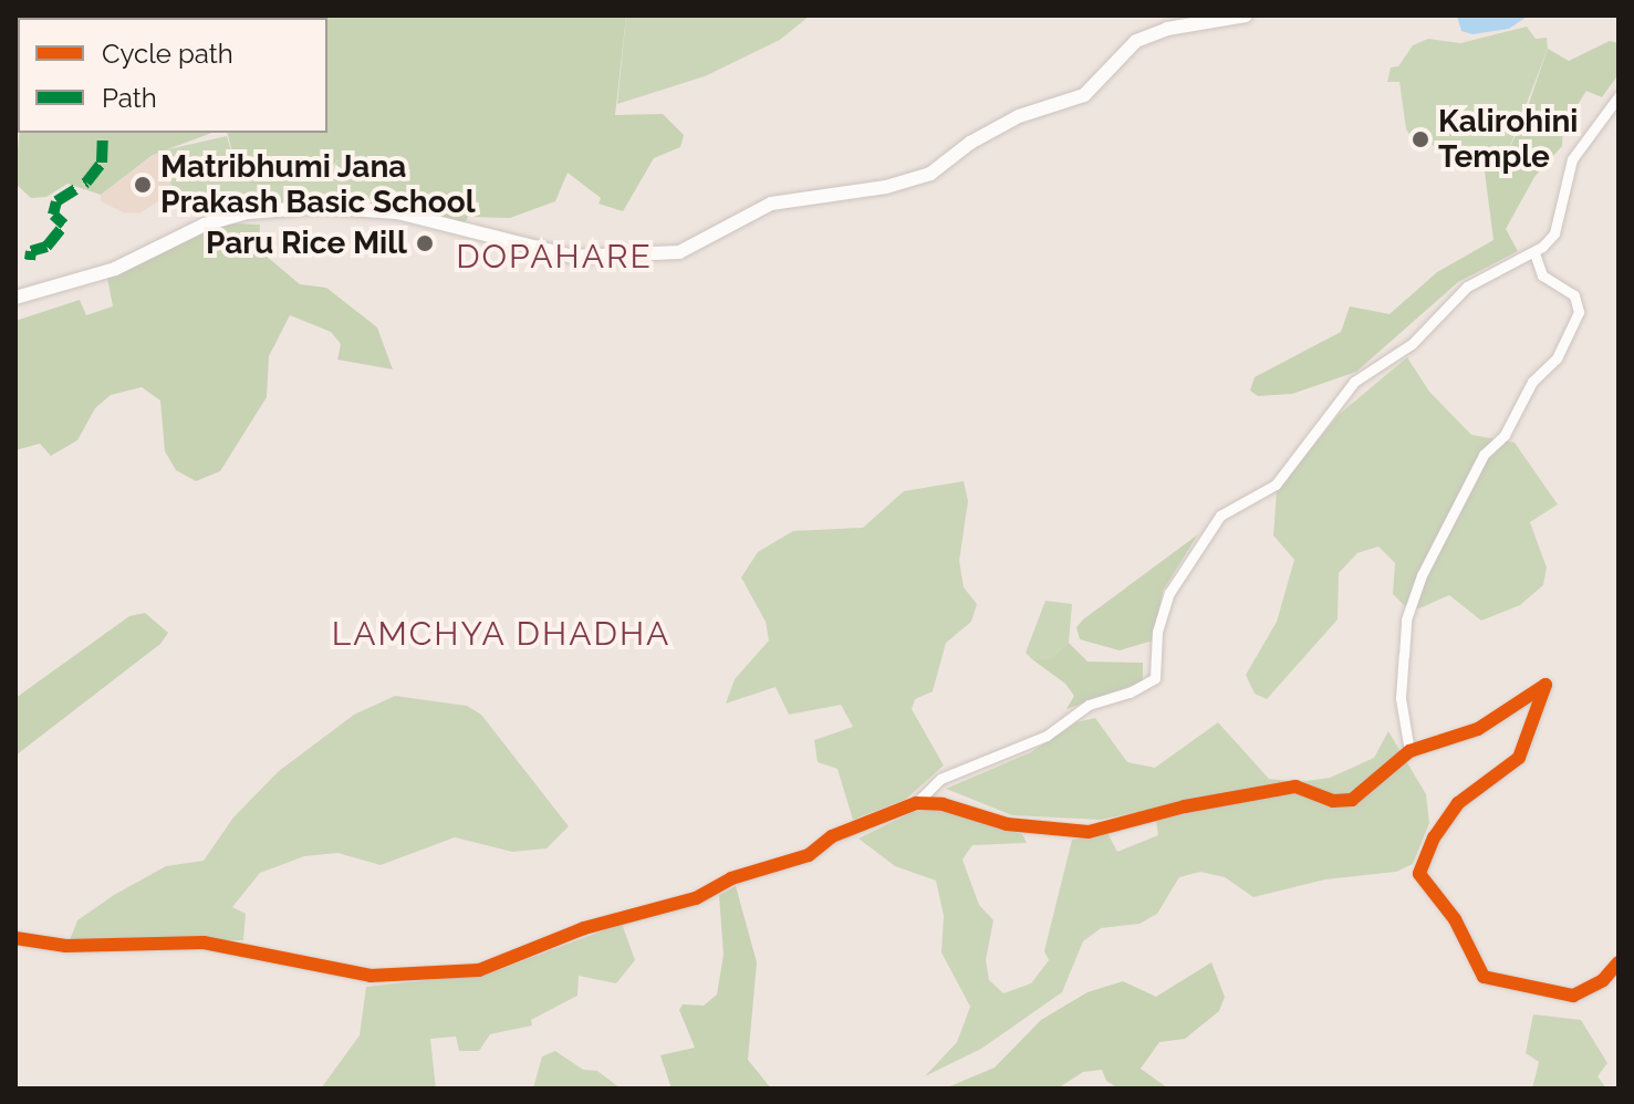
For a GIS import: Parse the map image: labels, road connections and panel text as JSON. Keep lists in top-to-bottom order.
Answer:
{
  "districts": ["DOPAHARE", "LAMCHYA DHADHA"],
  "places": ["Kalirohini Temple", "Matribhumi Jana Prakash Basic School", "Paru Rice Mill"],
  "legend": ["Cycle path", "Path"]
}
